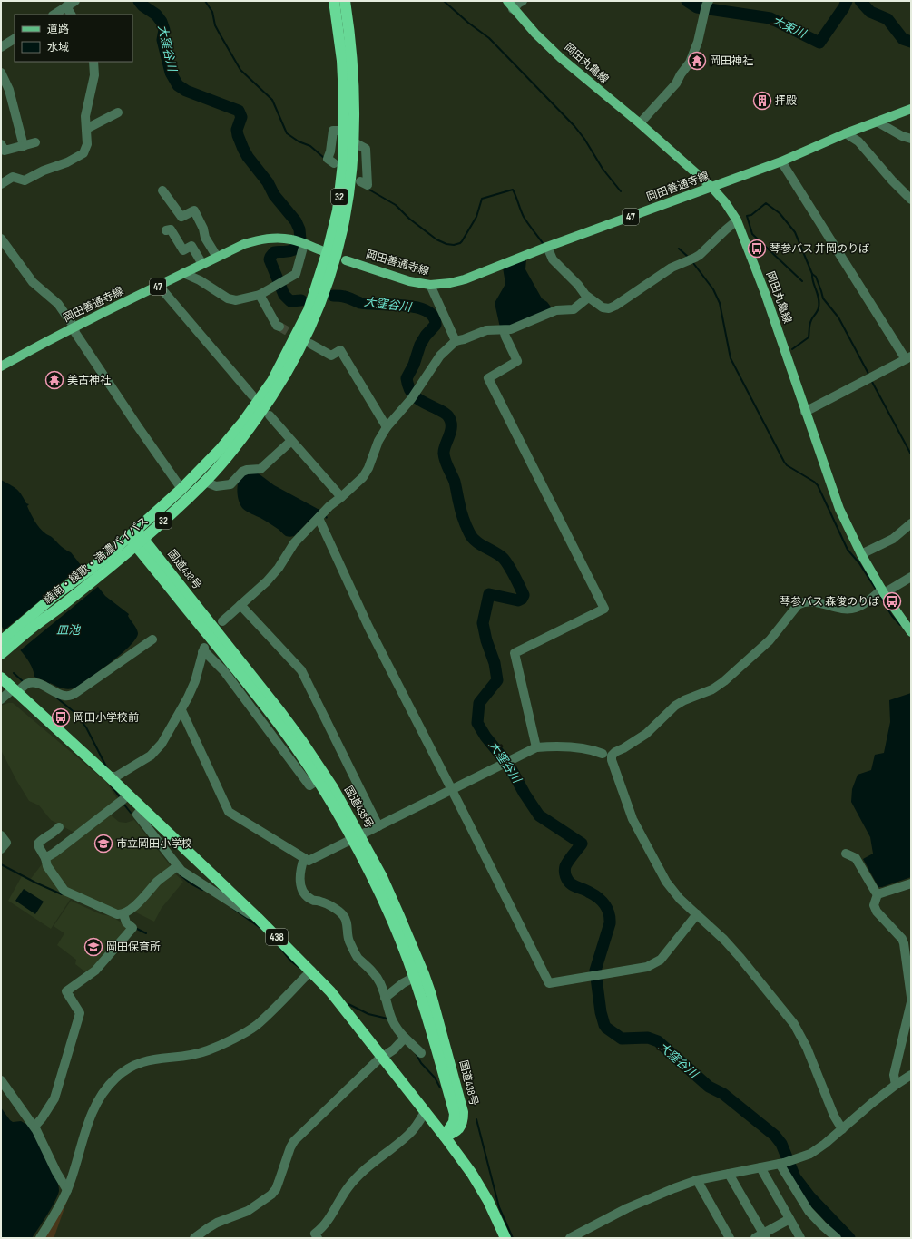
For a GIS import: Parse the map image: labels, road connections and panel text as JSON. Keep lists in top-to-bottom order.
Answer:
{
  "streets": {
    "highway": [
      "32",
      "綾南・綾歌・満濃バイパス",
      "国道438号",
      "438"
    ],
    "main road": ["岡田丸亀線", "岡田善通寺線", "47"]
  },
  "crossings": [
    ["岡田丸亀線", "岡田善通寺線"],
    ["綾南・綾歌・満濃バイパス", "国道438号"],
    ["国道438号", "438"]
  ],
  "water": ["大束川", "大窪谷川", "皿池"],
  "places": {
    "temple": ["岡田神社", "美古神社"],
    "building": ["拝殿"],
    "bus stop": ["琴参バス 井岡のりば", "琴参バス 森俊のりば", "岡田小学校前"],
    "school or university": ["市立岡田小学校", "岡田保育所"]
  },
  "legend": ["道路", "水域"]
}
